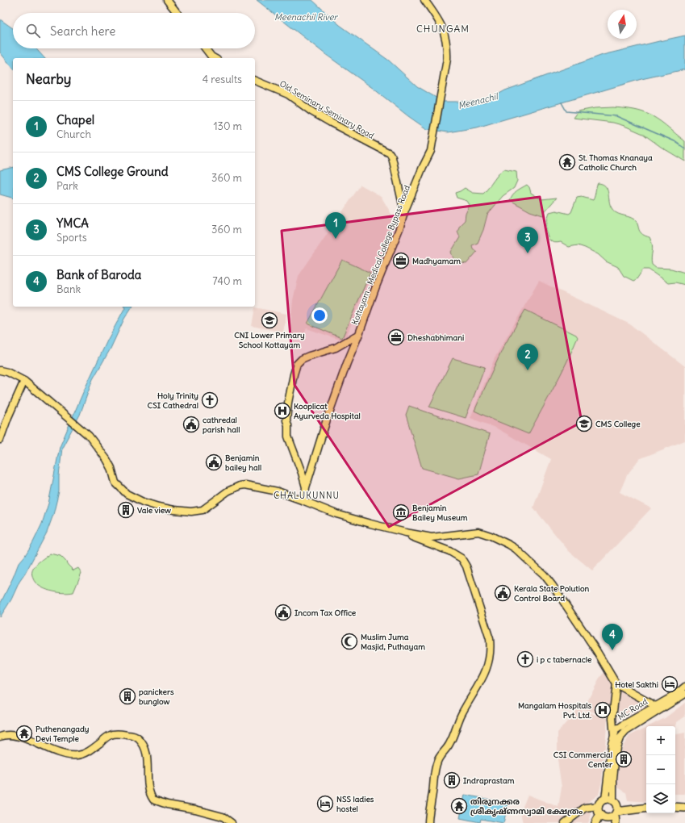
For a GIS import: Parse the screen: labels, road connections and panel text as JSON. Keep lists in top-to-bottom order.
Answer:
{
  "streets": {
    "main road": ["Old Seminary Seminary Road", "Kottayam - Medical College Bypass Road", "MC Road"]
  },
  "crossings": [
    ["Old Seminary Seminary Road", "Kottayam - Medical College Bypass Road"]
  ],
  "districts": ["CHUNGAM", "CHALUKUNNU"],
  "water": ["Meenachil River", "Meenachil"],
  "places": {
    "temple": ["St. Thomas Knanaya Catholic Church", "Puthenangady Devi Temple", "തിരുനക്കര ശ്രീകൃഷ്ണസ്വാമി ക്ഷേത്രം"],
    "office": ["Madhyamam", "Dheshabhimani"],
    "school or university": ["CNI Lower Primary School Kottayam", "CMS College"],
    "church": ["Holy Trinity CSI Cathedral", "i p c tabernacle"],
    "hospital": ["Kooplicat Ayurveda Hospital", "Mangalam Hospitals Pvt. Ltd."],
    "public building": [
      "cathredal parish hall",
      "Benjamin bailey hall",
      "Kerala State Polution Control Board",
      "Incom Tax Office"
    ],
    "building": [
      "Vale view",
      "panickers bunglow",
      "CSI Commercial Center",
      "Indraprastam"
    ],
    "museum": ["Benjamin Bailey Museum"],
    "mosque": ["Muslim Juma Masjid, Puthayam"],
    "hotel": ["Hotel Sakthi", "NSS ladies hostel"]
  },
  "north": "top",
  "page": {
    "search": "Search here",
    "heading": ["Nearby", "4 results"],
    "list": [
      {
        "mark": "1",
        "name": "Chapel",
        "note": "Church",
        "value": "130 m"
      },
      {
        "mark": "2",
        "name": "CMS College Ground",
        "note": "Park",
        "value": "360 m"
      },
      {
        "mark": "3",
        "name": "YMCA",
        "note": "Sports",
        "value": "360 m"
      },
      {
        "mark": "4",
        "name": "Bank of Baroda",
        "note": "Bank",
        "value": "740 m"
      }
    ],
    "pins": [
      "1",
      "3",
      "2",
      "4"
    ],
    "map_buttons": ["+", "−"]
  }
}
